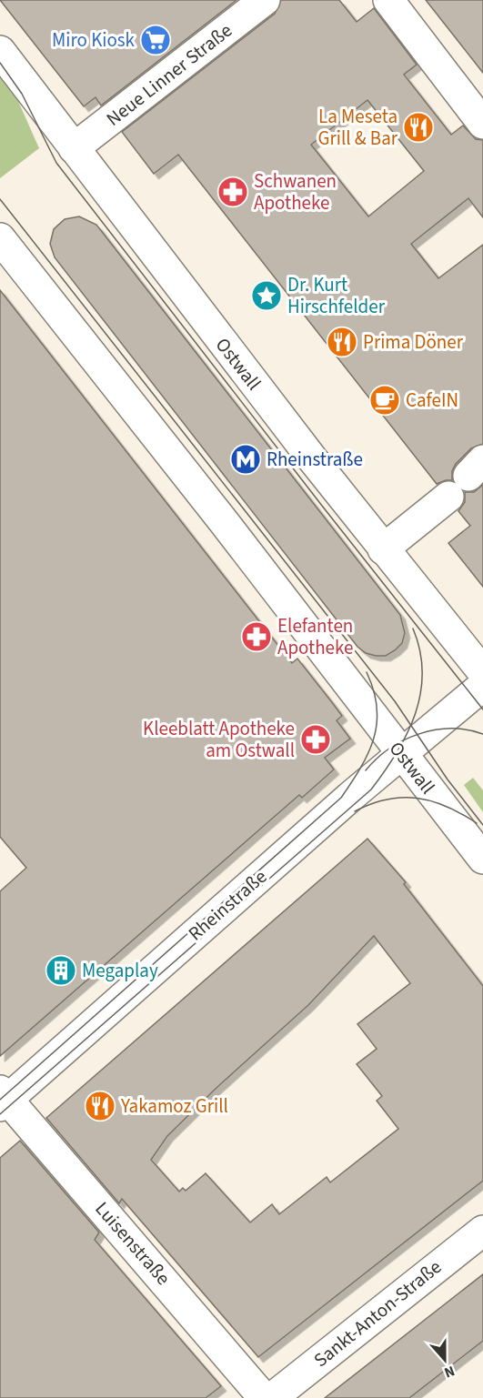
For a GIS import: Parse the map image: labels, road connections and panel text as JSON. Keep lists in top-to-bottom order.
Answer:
{
  "streets": {
    "street": [
      "Neue Linner Straße",
      "Ostwall",
      "Rheinstraße",
      "Luisenstraße",
      "Sankt-Anton-Straße"
    ]
  },
  "crossings": [
    ["Neue Linner Straße", "Ostwall"],
    ["Ostwall", "Rheinstraße"],
    ["Rheinstraße", "Luisenstraße"]
  ],
  "places": {
    "supermarket": ["Miro Kiosk"],
    "restaurant": ["La Meseta Grill & Bar", "Prima Döner", "Yakamoz Grill"],
    "pharmacy": ["Schwanen Apotheke", "Elefanten Apotheke", "Kleeblatt Apotheke am Ostwall"],
    "place": ["Dr. Kurt Hirschfelder"],
    "cafe": ["CafeIN"],
    "metro station": ["Rheinstraße"],
    "building": ["Megaplay"]
  },
  "north": "bottom"
}
